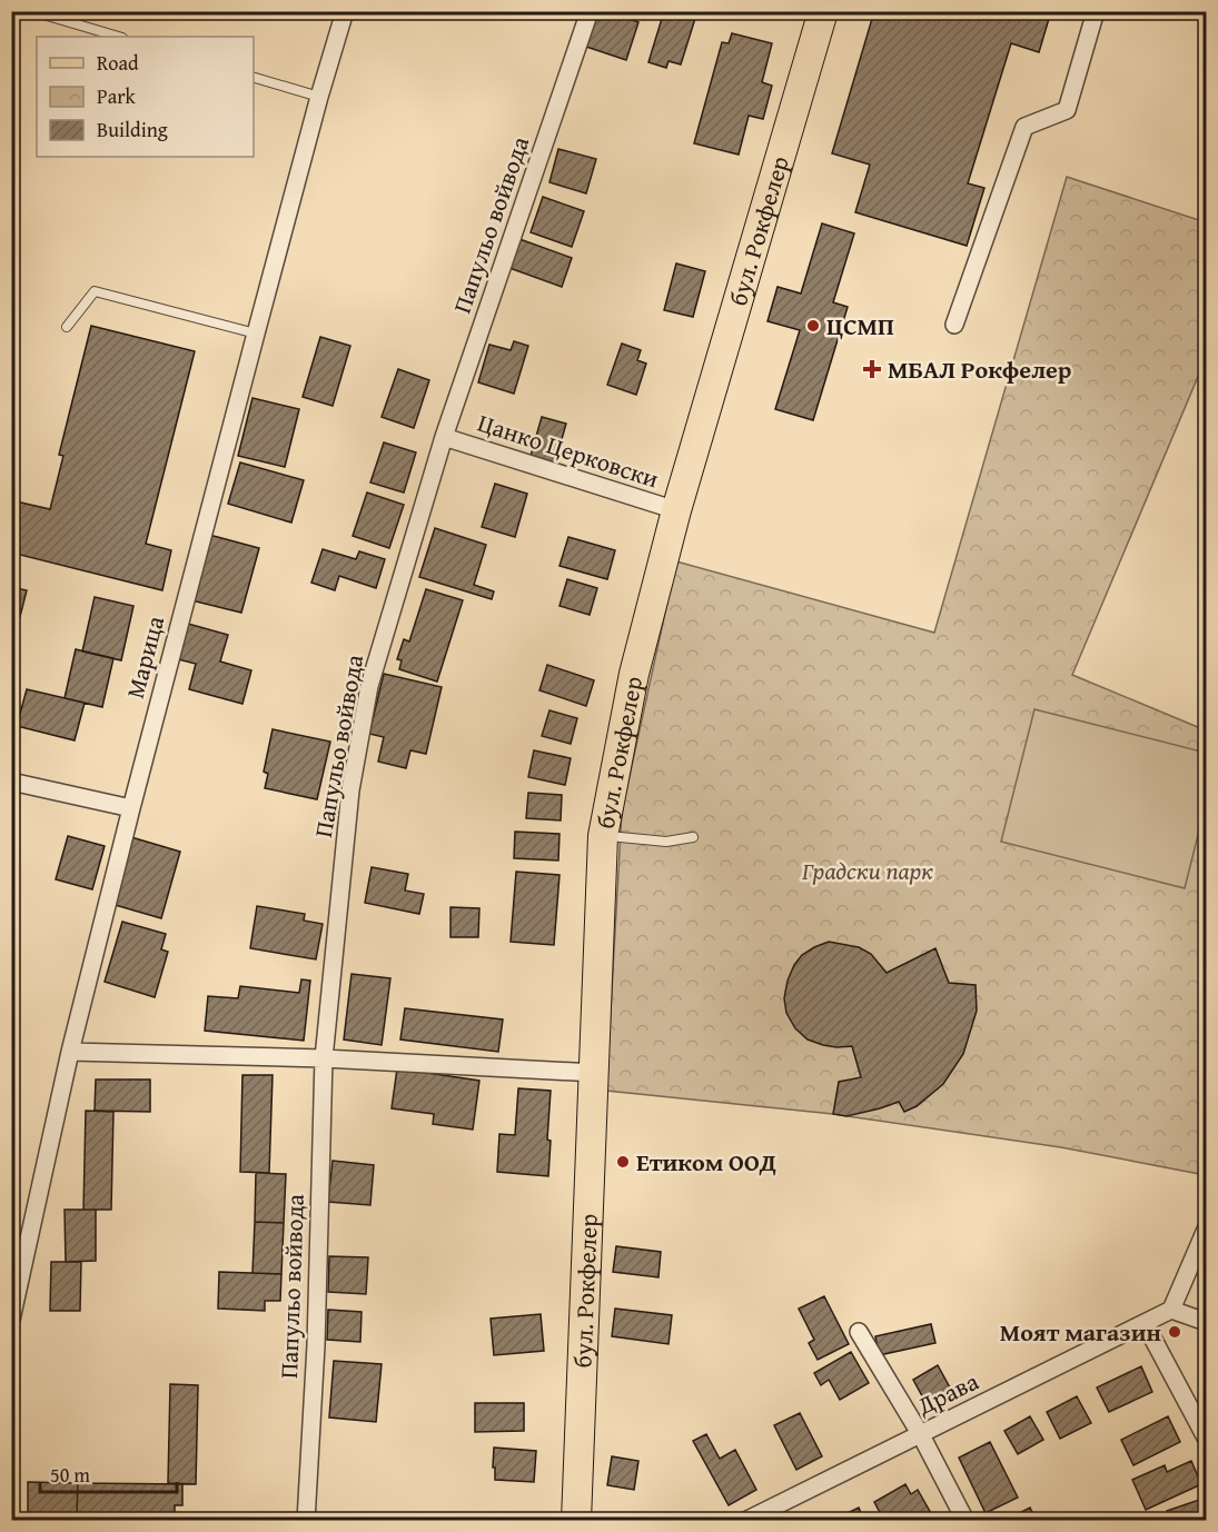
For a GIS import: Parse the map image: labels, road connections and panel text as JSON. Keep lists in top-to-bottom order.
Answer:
{
  "streets": {
    "main road": ["бул. Рокфелер"],
    "street": [
      "Папульо войвода",
      "Цанко Церковски",
      "Марица",
      "Драва"
    ]
  },
  "crossings": [
    ["Папульо войвода", "Цанко Церковски"],
    ["бул. Рокфелер", "Цанко Церковски"]
  ],
  "parks": ["Градски парк"],
  "places": {
    "other": ["ЦСМП", "Етиком ООД", "Моят магазин"],
    "health": ["МБАЛ Рокфелер"]
  },
  "legend": ["Road", "Park", "Building"],
  "scale_bar": "50 m"
}
